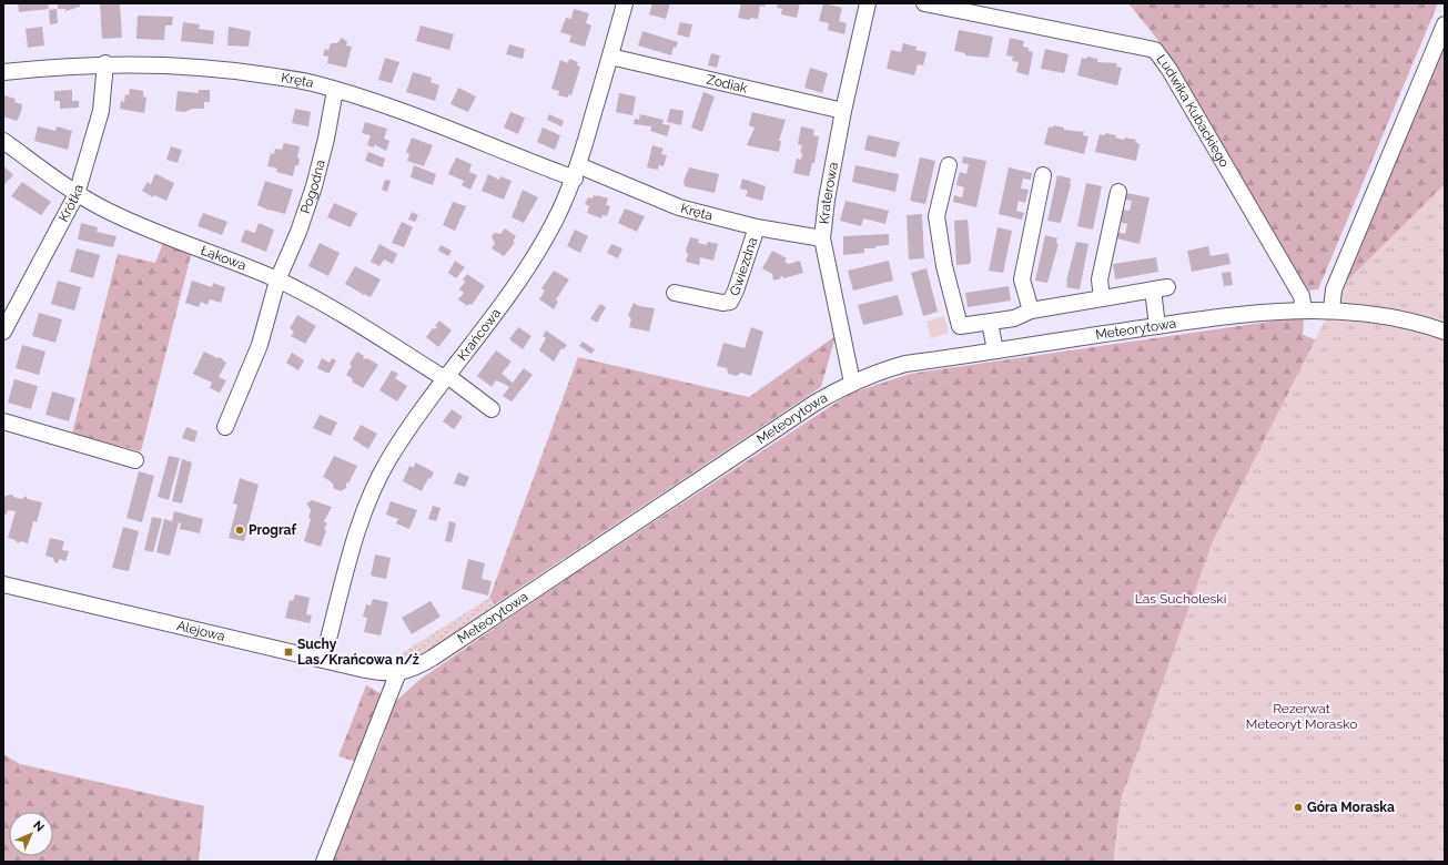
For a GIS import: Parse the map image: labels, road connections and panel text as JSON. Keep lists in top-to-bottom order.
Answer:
{
  "streets": {
    "street": [
      "Kręta",
      "Zodiak",
      "Ludwika Kubackiego",
      "Pogodna",
      "Kraterowa",
      "Krótka",
      "Łąkowa",
      "Gwiezdna",
      "Meteorytowa",
      "Krańcowa",
      "Alejowa"
    ]
  },
  "crossings": [
    ["Kręta", "Pogodna"],
    ["Kręta", "Kraterowa"],
    ["Kręta", "Krótka"],
    ["Kręta", "Gwiezdna"],
    ["Kręta", "Krańcowa"],
    ["Zodiak", "Kraterowa"],
    ["Zodiak", "Krańcowa"],
    ["Ludwika Kubackiego", "Meteorytowa"],
    ["Pogodna", "Łąkowa"],
    ["Kraterowa", "Meteorytowa"],
    ["Krótka", "Łąkowa"],
    ["Łąkowa", "Krańcowa"],
    ["Meteorytowa", "Alejowa"],
    ["Krańcowa", "Alejowa"]
  ],
  "parks": ["Las Sucholeski", "Rezerwat Meteoryt Morasko"],
  "places": {
    "other": ["Prograf", "Góra Moraska"],
    "transit": ["Suchy Las/Krańcowa n/ż"]
  },
  "north": "top right"
}
